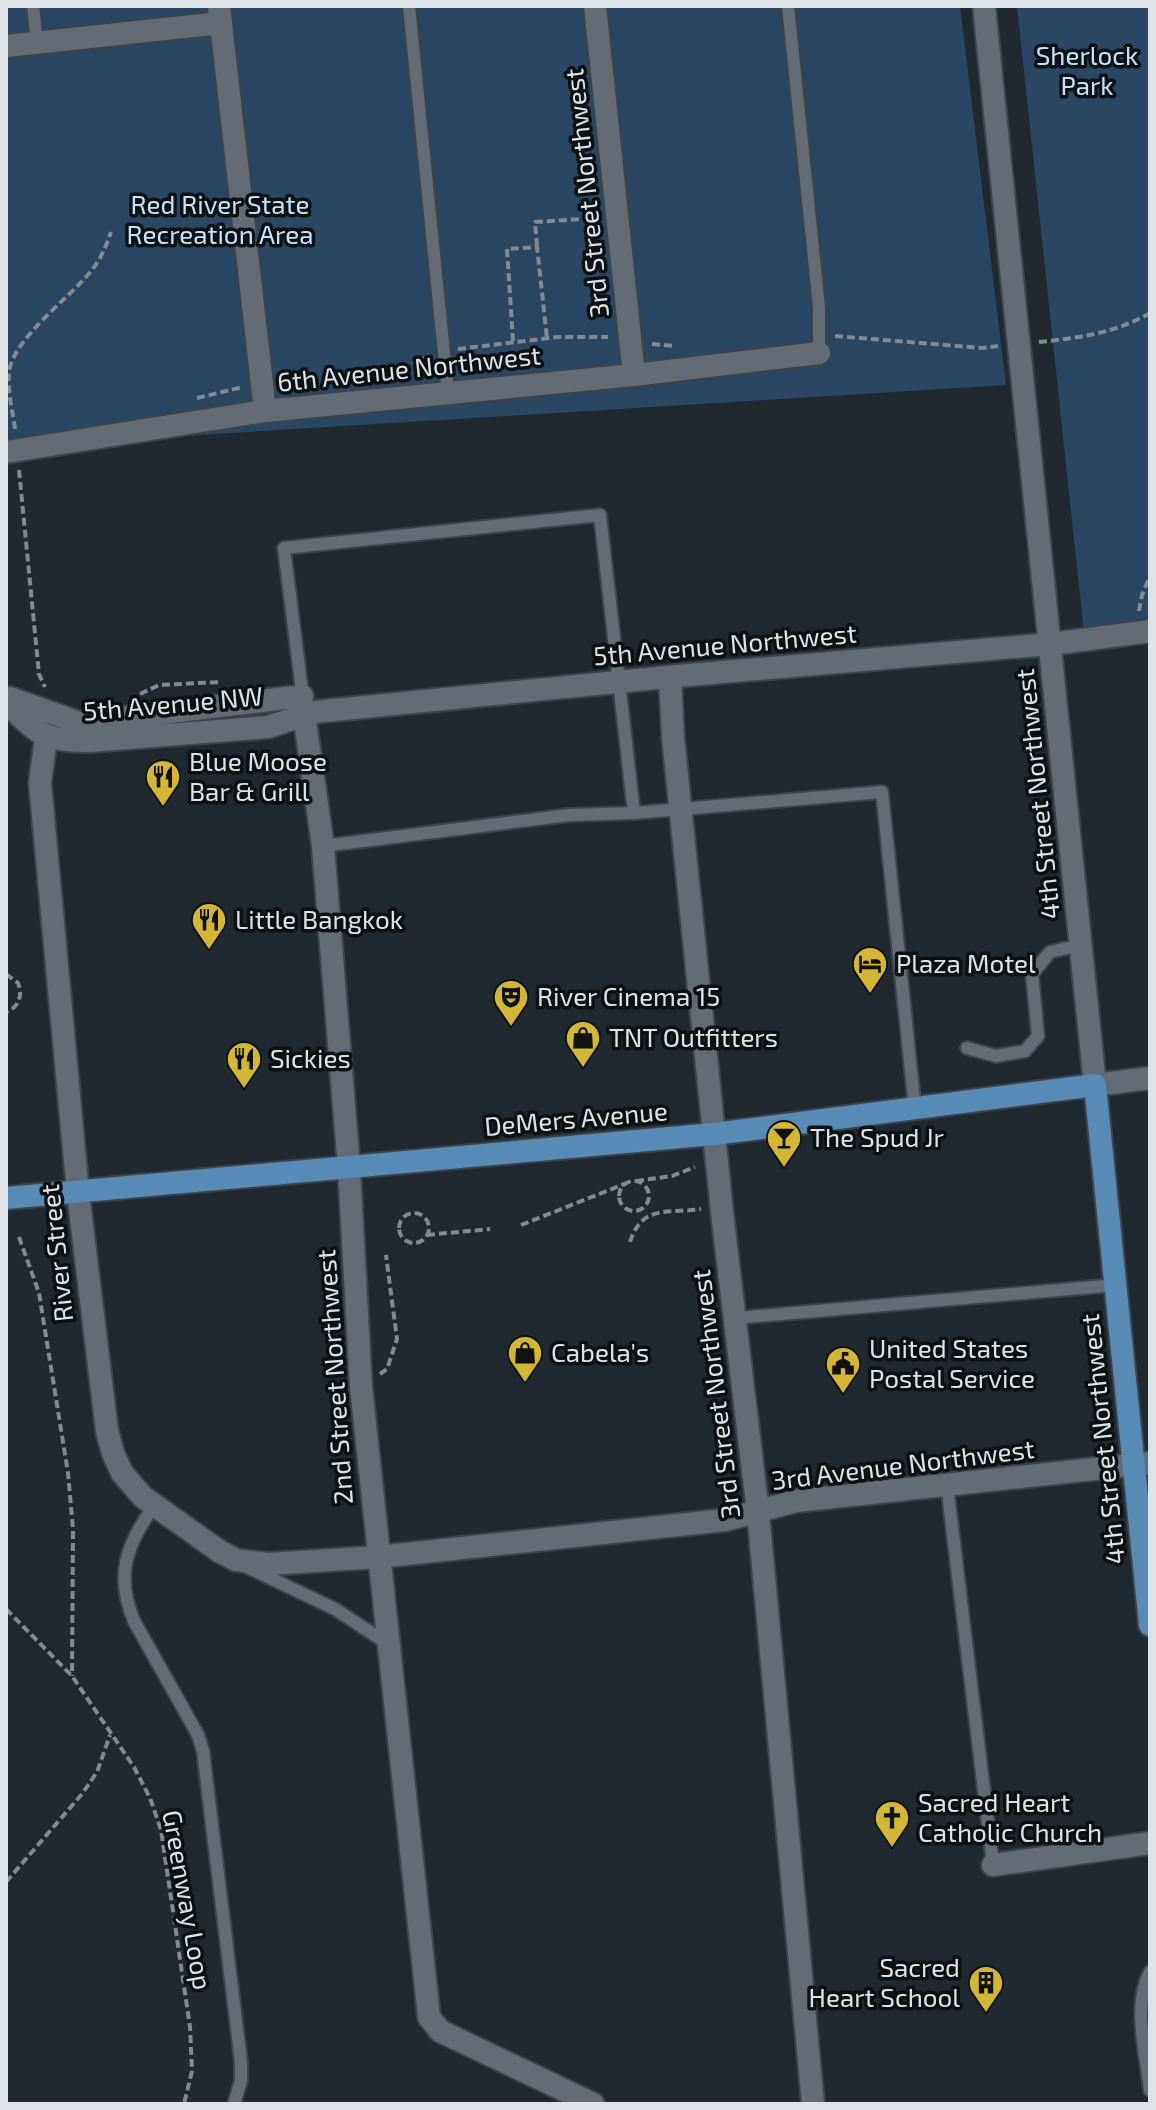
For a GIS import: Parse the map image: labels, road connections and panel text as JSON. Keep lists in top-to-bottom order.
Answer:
{
  "streets": {
    "main road": ["4th Street Northwest", "DeMers Avenue"],
    "street": [
      "3rd Street Northwest",
      "6th Avenue Northwest",
      "5th Avenue Northwest",
      "5th Avenue NW",
      "River Street",
      "2nd Street Northwest",
      "3rd Avenue Northwest"
    ],
    "path": ["Greenway Loop"]
  },
  "crossings": [
    ["3rd Street Northwest", "6th Avenue Northwest"],
    ["3rd Street Northwest", "5th Avenue Northwest"],
    ["3rd Street Northwest", "DeMers Avenue"],
    ["3rd Street Northwest", "3rd Avenue Northwest"],
    ["5th Avenue Northwest", "5th Avenue NW"],
    ["5th Avenue Northwest", "4th Street Northwest"],
    ["5th Avenue Northwest", "2nd Street Northwest"],
    ["5th Avenue NW", "River Street"],
    ["5th Avenue NW", "2nd Street Northwest"],
    ["4th Street Northwest", "DeMers Avenue"],
    ["4th Street Northwest", "3rd Avenue Northwest"],
    ["DeMers Avenue", "River Street"],
    ["DeMers Avenue", "2nd Street Northwest"],
    ["River Street", "2nd Street Northwest"],
    ["River Street", "3rd Avenue Northwest"],
    ["2nd Street Northwest", "3rd Avenue Northwest"]
  ],
  "parks": ["Sherlock Park", "Red River State Recreation Area"],
  "places": {
    "restaurant": ["Blue Moose Bar & Grill", "Little Bangkok", "Sickies"],
    "hotel": ["Plaza Motel"],
    "theatre": ["River Cinema 15"],
    "shop": ["TNT Outfitters", "Cabela's"],
    "bar": ["The Spud Jr"],
    "public building": ["United States Postal Service"],
    "church": ["Sacred Heart Catholic Church"],
    "building": ["Sacred Heart School"]
  }
}
